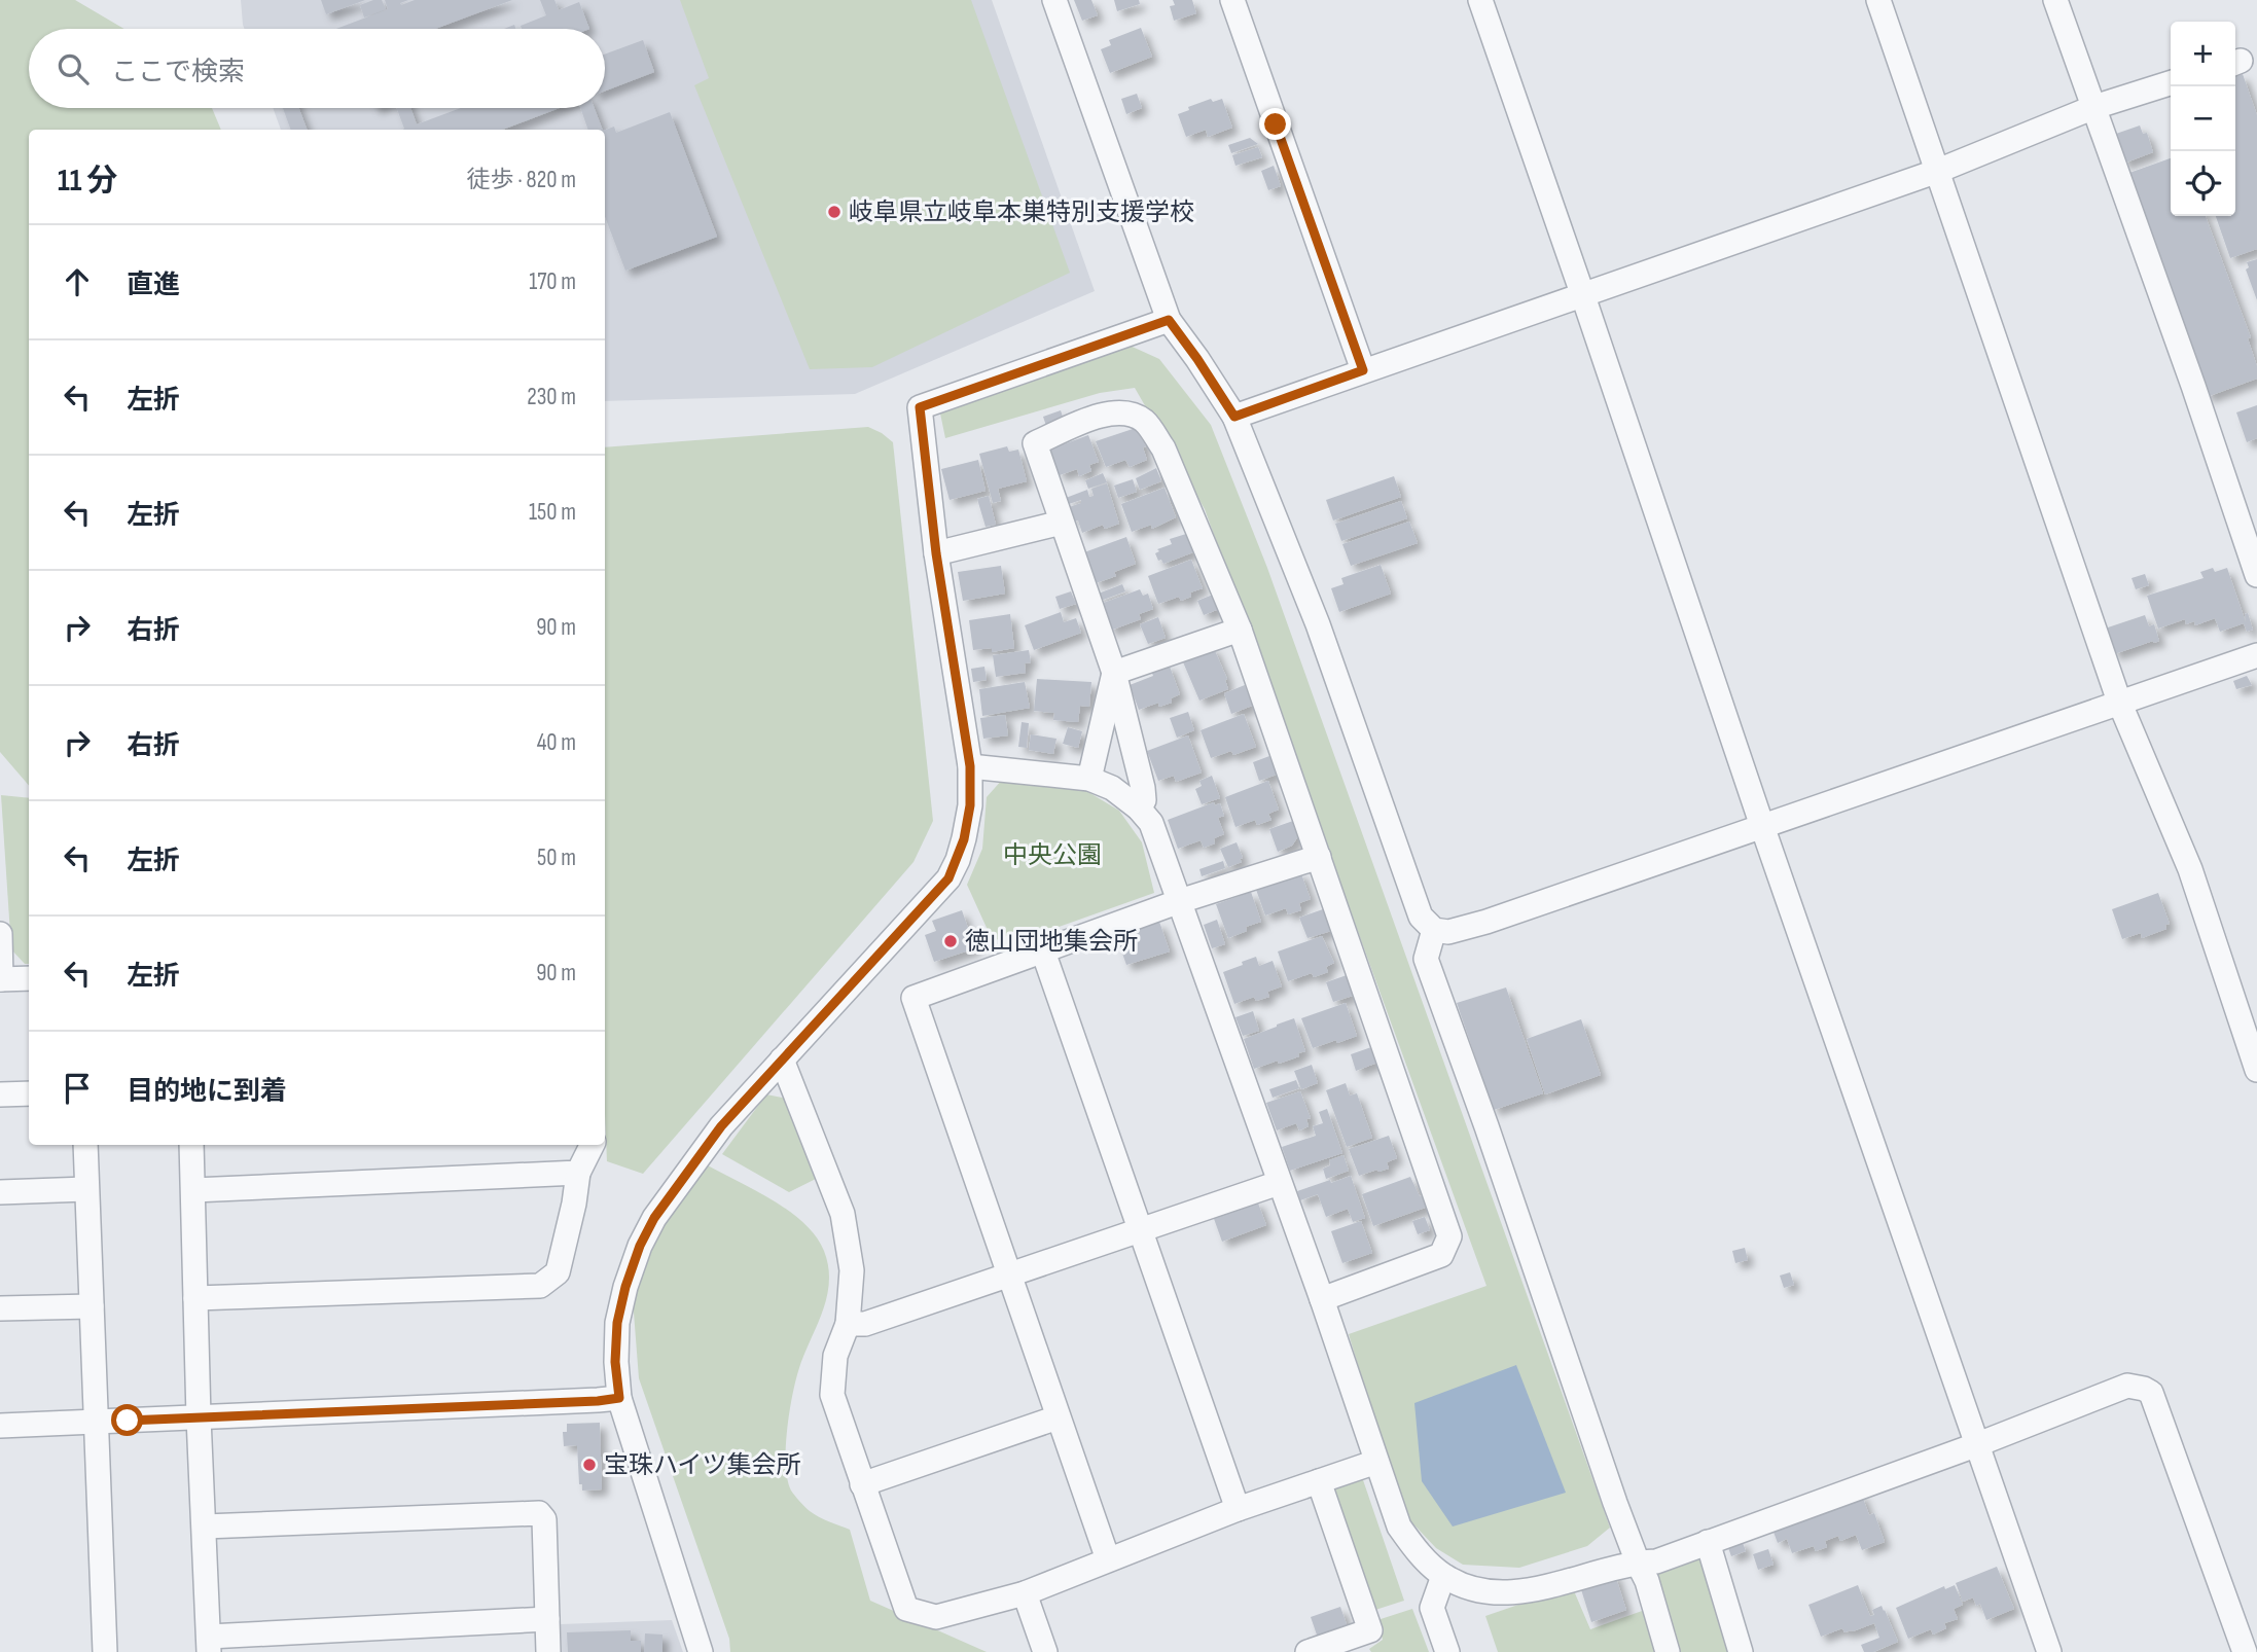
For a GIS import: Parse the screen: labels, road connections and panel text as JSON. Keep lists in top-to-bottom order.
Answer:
{
  "parks": ["中央公園"],
  "places": ["岐阜県立岐阜本巣特別支援学校", "徳山団地集会所", "宝珠ハイツ集会所"],
  "page": {
    "map_buttons": ["+", "−"],
    "search": "ここで検索",
    "heading": ["11 分", "徒歩 · 820 m"],
    "list": [
      ["直進", "170 m"],
      ["左折", "230 m"],
      ["左折", "150 m"],
      ["右折", "90 m"],
      ["右折", "40 m"],
      ["左折", "50 m"],
      ["左折", "90 m"],
      "目的地に到着"
    ]
  }
}
